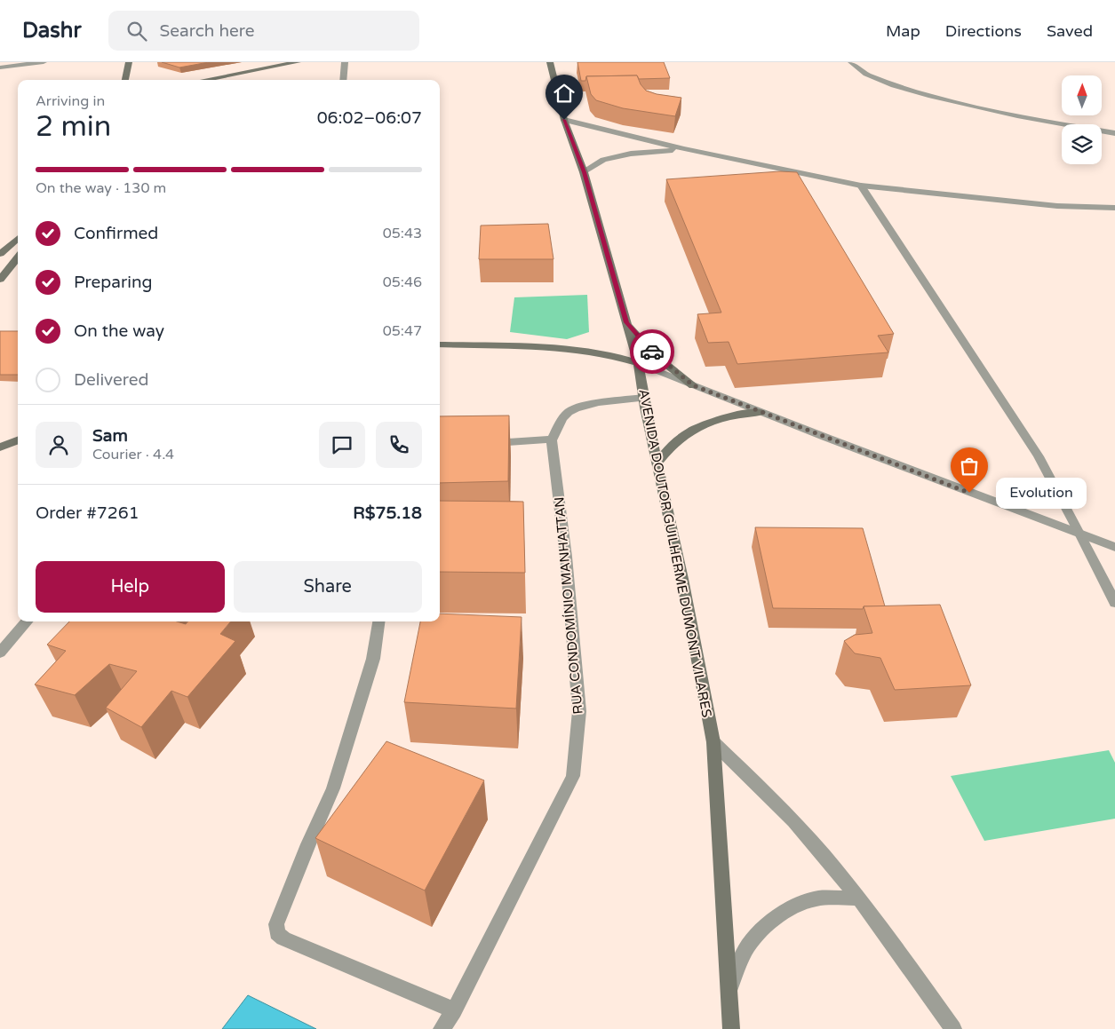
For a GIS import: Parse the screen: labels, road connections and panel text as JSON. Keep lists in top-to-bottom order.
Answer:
{
  "streets": {
    "main road": ["AVENIDA DOUTOR GUILHERME DUMONT VILARES"],
    "street": ["RUA CONDOMÍNIO MANHATTAN"]
  },
  "places": ["Evolution"],
  "north": "top",
  "page": {
    "header": "Dashr",
    "search": "Search here",
    "nav": ["Map", "Directions", "Saved"],
    "heading": ["2 min", "Arriving in", "06:02–06:07"],
    "panel": [
      "Sam",
      "Courier · 4.4",
      "Order #7261",
      "R$75.18"
    ],
    "bar": "On the way · 130 m",
    "list": [
      ["Confirmed", "05:43"],
      ["Preparing", "05:46"],
      ["On the way", "05:47"],
      "Delivered"
    ],
    "bubble": "Evolution",
    "buttons": ["Help", "Share"]
  }
}
